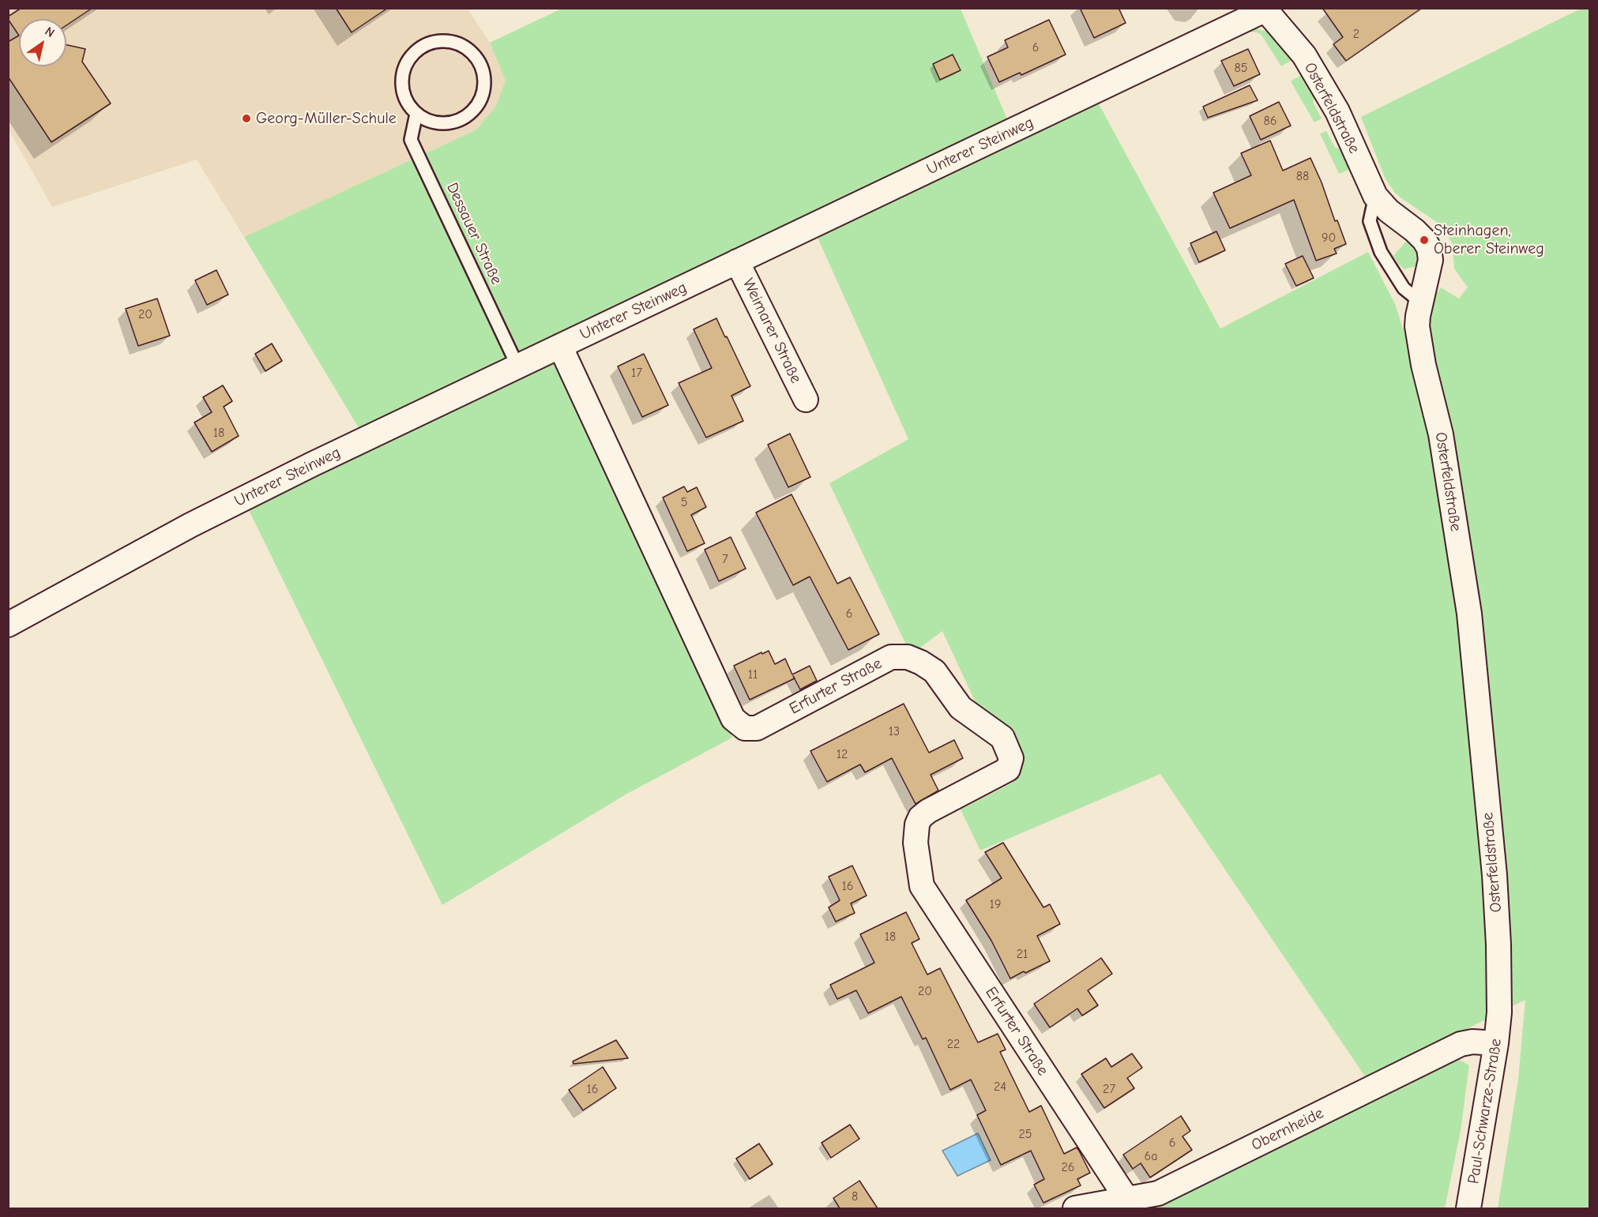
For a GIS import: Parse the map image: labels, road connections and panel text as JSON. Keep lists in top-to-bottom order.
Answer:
{
  "streets": {
    "street": [
      "Osterfeldstraße",
      "Unterer Steinweg",
      "Weimarer Straße",
      "Erfurter Straße",
      "Paul-Schwarze-Straße",
      "Obernheide"
    ],
    "lane": ["Dessauer Straße"]
  },
  "crossings": [
    ["Osterfeldstraße", "Unterer Steinweg"],
    ["Osterfeldstraße", "Paul-Schwarze-Straße"],
    ["Unterer Steinweg", "Dessauer Straße"],
    ["Unterer Steinweg", "Weimarer Straße"],
    ["Unterer Steinweg", "Erfurter Straße"],
    ["Erfurter Straße", "Obernheide"],
    ["Paul-Schwarze-Straße", "Obernheide"]
  ],
  "places": ["Georg-Müller-Schule", "Steinhagen, Oberer Steinweg"],
  "house_numbers": [
    "2",
    "6",
    "85",
    "86",
    "88",
    "90",
    "20",
    "17",
    "18",
    "5",
    "7",
    "6",
    "11",
    "13",
    "12",
    "16",
    "19",
    "18",
    "21",
    "20",
    "22",
    "24",
    "16",
    "27",
    "25",
    "6",
    "6a",
    "26",
    "8"
  ],
  "north": "top right"
}
